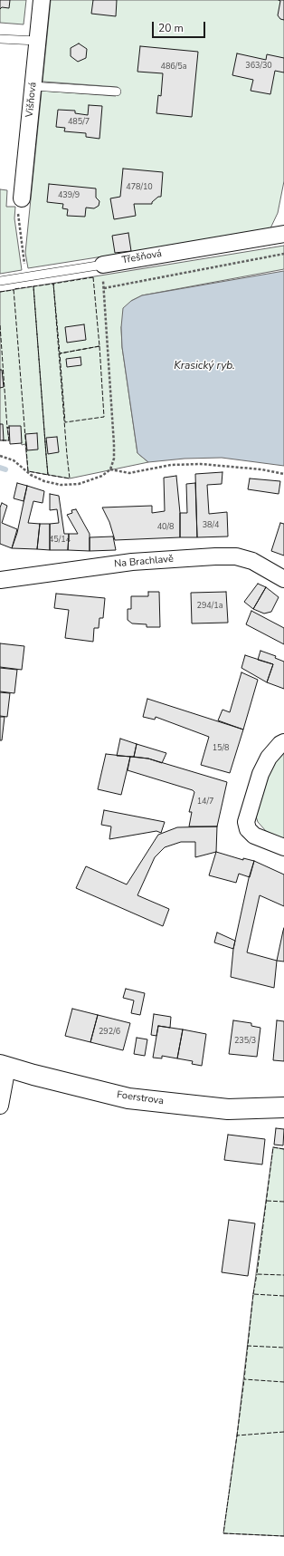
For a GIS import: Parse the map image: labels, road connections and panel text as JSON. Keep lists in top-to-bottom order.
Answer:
{
  "streets": {
    "street": [
      "Višňová",
      "Třešňová",
      "Na Brachlavě",
      "Foerstrova"
    ]
  },
  "water": ["Krasický ryb."],
  "house_numbers": [
    "363/30",
    "486/5a",
    "485/7",
    "478/10",
    "439/9",
    "38/4",
    "40/8",
    "45/14",
    "294/1a",
    "15/8",
    "14/7",
    "292/6",
    "235/3"
  ],
  "scale_bar": "20 m"
}
